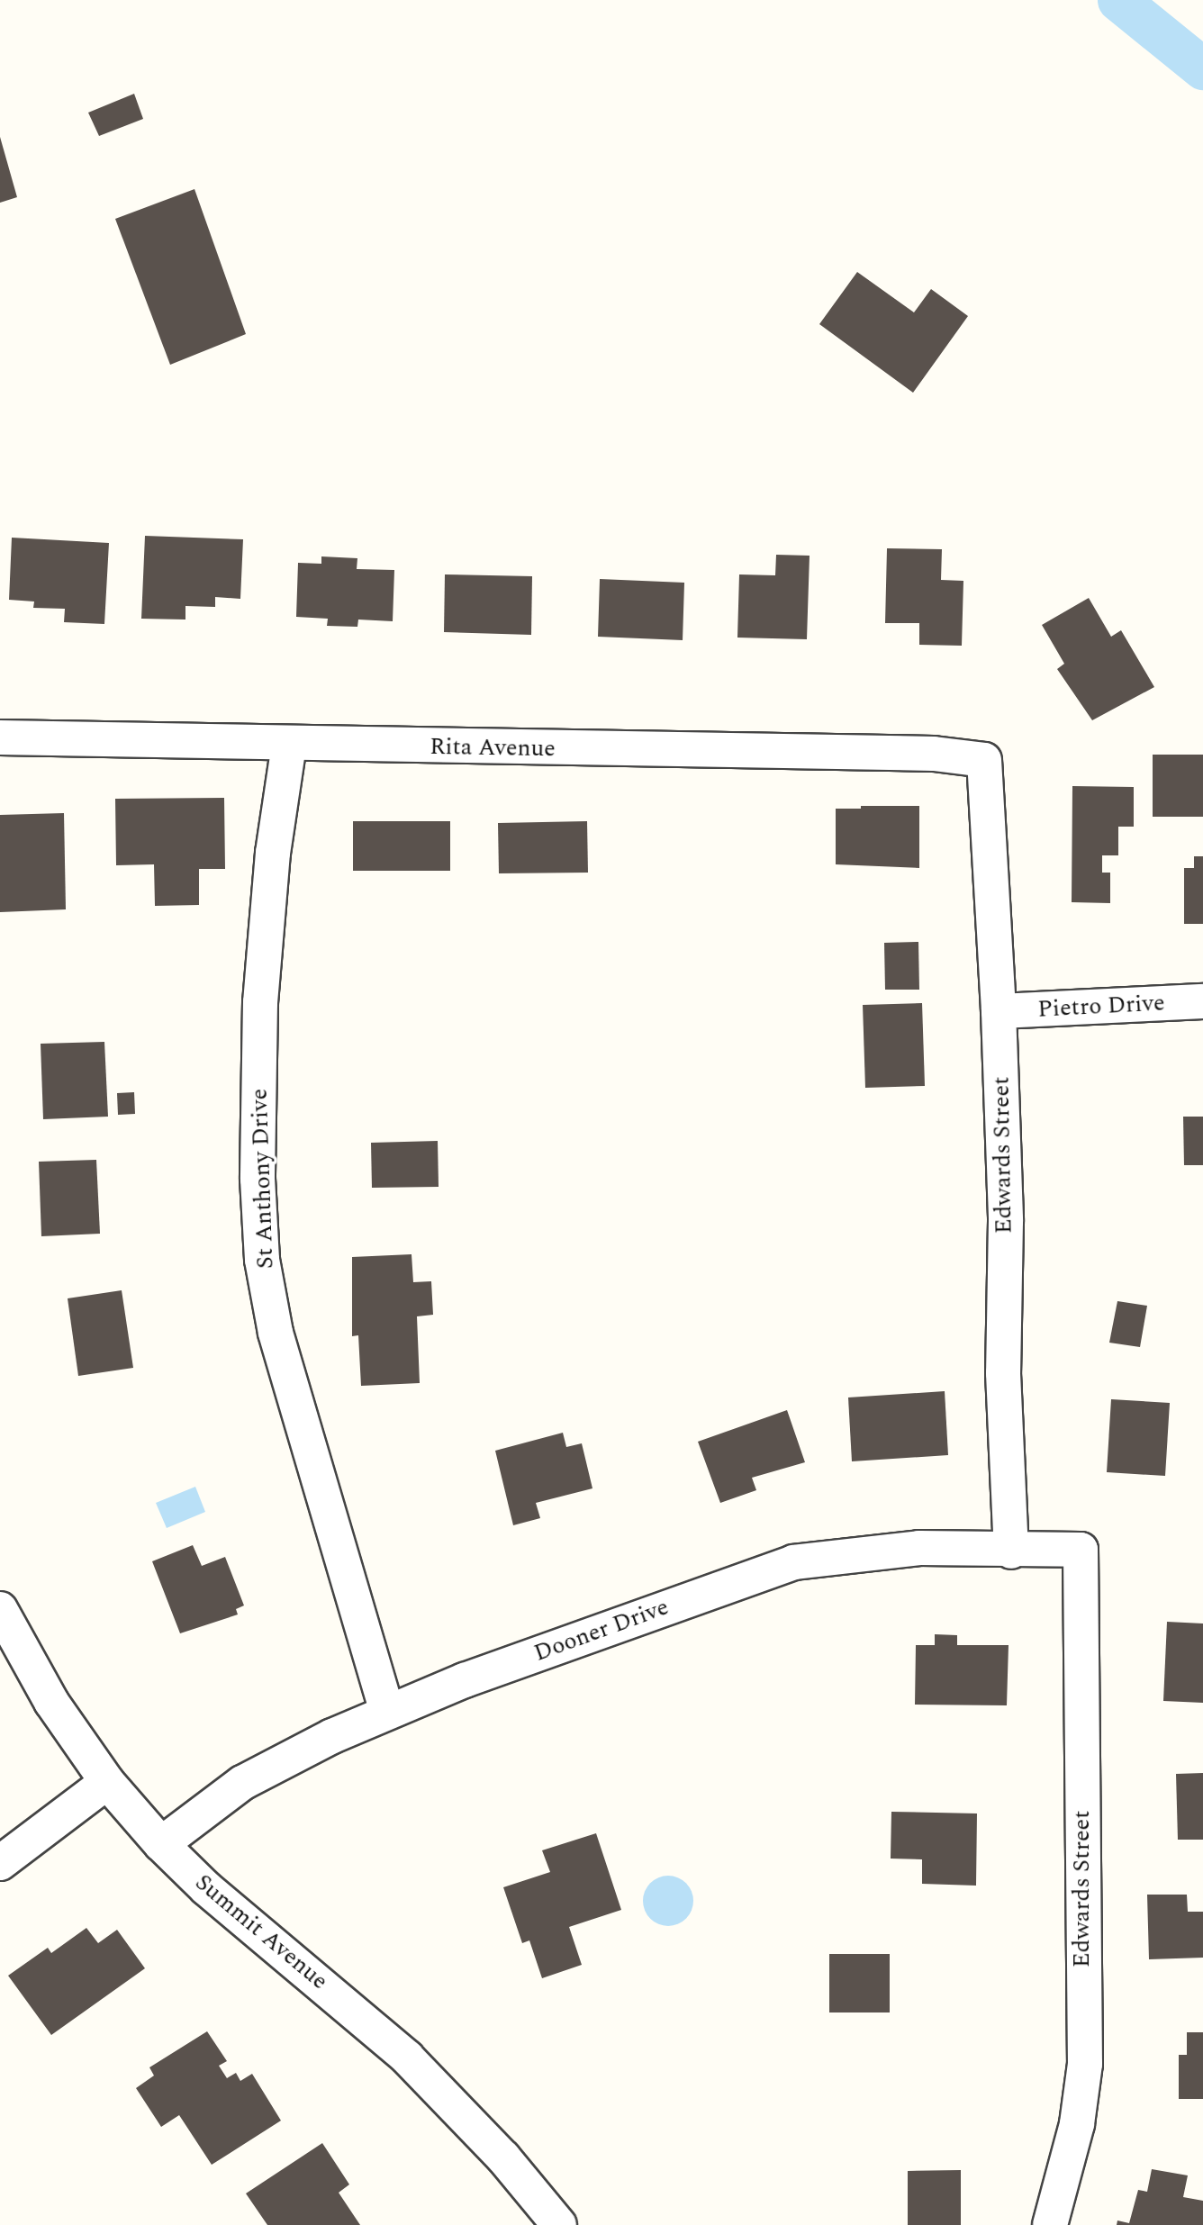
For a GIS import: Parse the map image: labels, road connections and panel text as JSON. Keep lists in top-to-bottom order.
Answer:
{
  "streets": {
    "street": [
      "Rita Avenue",
      "Pietro Drive",
      "Edwards Street",
      "St Anthony Drive",
      "Dooner Drive",
      "Summit Avenue"
    ]
  },
  "crossings": [
    ["Rita Avenue", "Edwards Street"],
    ["Rita Avenue", "St Anthony Drive"],
    ["Pietro Drive", "Edwards Street"],
    ["Edwards Street", "Dooner Drive"],
    ["St Anthony Drive", "Dooner Drive"],
    ["Dooner Drive", "Summit Avenue"]
  ]
}
